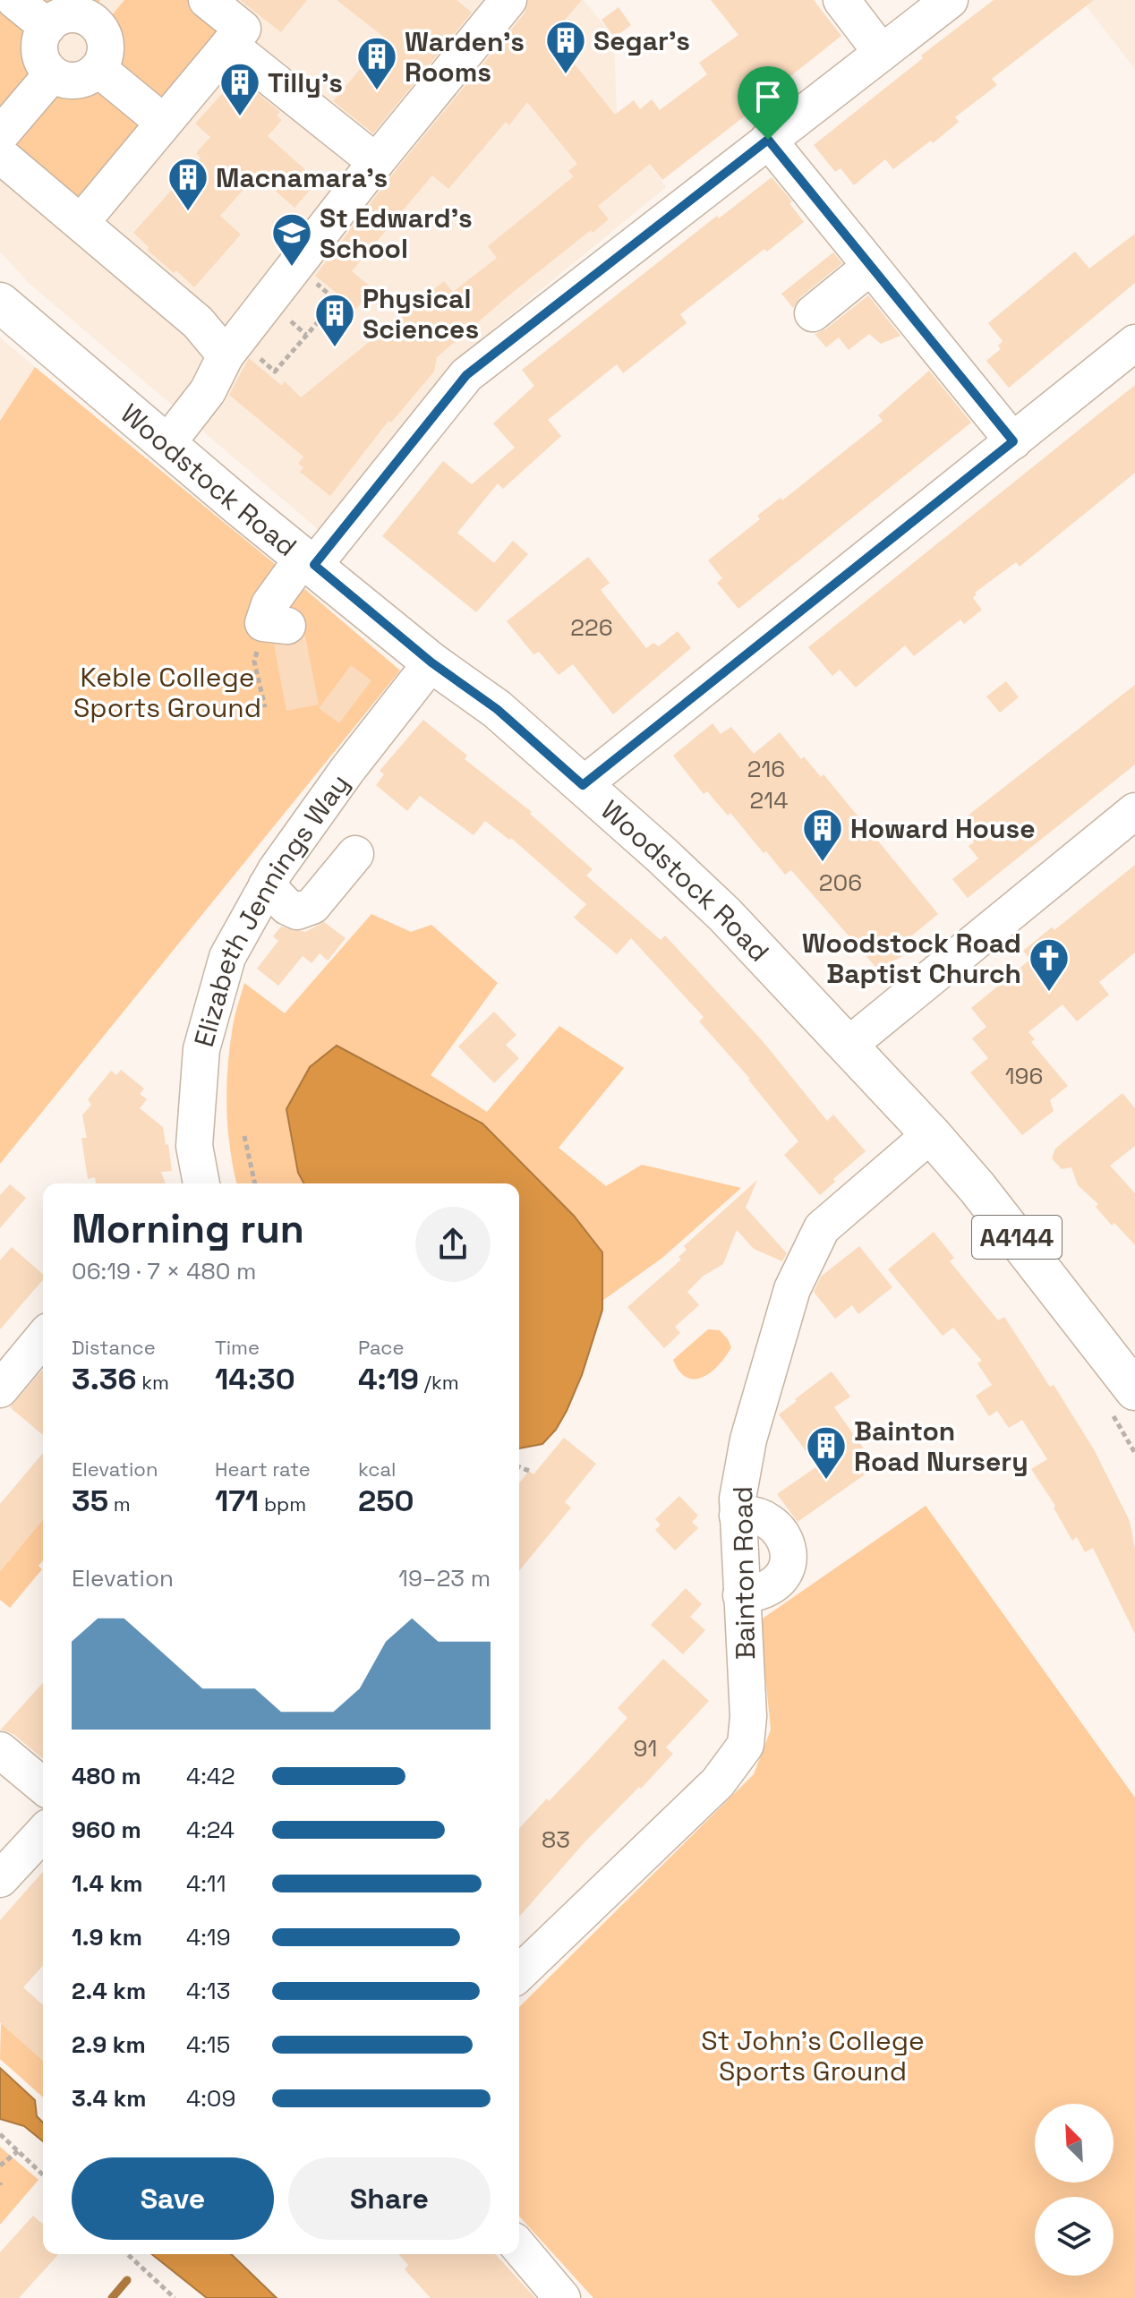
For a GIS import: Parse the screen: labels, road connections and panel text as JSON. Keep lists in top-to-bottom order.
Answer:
{
  "streets": {
    "main road": ["Woodstock Road", "A4144"],
    "street": ["Elizabeth Jennings Way", "Bainton Road"]
  },
  "crossings": [
    ["Woodstock Road", "Elizabeth Jennings Way"],
    ["Woodstock Road", "Bainton Road"]
  ],
  "parks": ["Keble College Sports Ground", "St John's College Sports Ground"],
  "places": {
    "building": [
      "Segar’s",
      "Warden’s Rooms",
      "Tilly's",
      "Macnamara's",
      "Physical Sciences",
      "Howard House",
      "Bainton Road Nursery"
    ],
    "school or university": ["St Edward's School"],
    "church": ["Woodstock Road Baptist Church"]
  },
  "house_numbers": [
    "226",
    "216",
    "214",
    "206",
    "196",
    "91",
    "83"
  ],
  "north": "top left",
  "page": {
    "heading": ["Morning run", "06:19 · 7 × 480 m"],
    "stats": [
      ["Distance", "3.36 km"],
      ["Time", "14:30"],
      ["Pace", "4:19 /km"],
      ["Elevation", "35 m"],
      ["Heart rate", "171 bpm"],
      ["kcal", "250"]
    ],
    "chart": ["Elevation", "19–23 m"],
    "list": [
      {
        "name": "480 m",
        "note": "4:42"
      },
      {
        "name": "960 m",
        "note": "4:24"
      },
      {
        "name": "1.4 km",
        "note": "4:11"
      },
      {
        "name": "1.9 km",
        "note": "4:19"
      },
      {
        "name": "2.4 km",
        "note": "4:13"
      },
      {
        "name": "2.9 km",
        "note": "4:15"
      },
      {
        "name": "3.4 km",
        "note": "4:09"
      }
    ],
    "buttons": ["Save", "Share"]
  }
}
